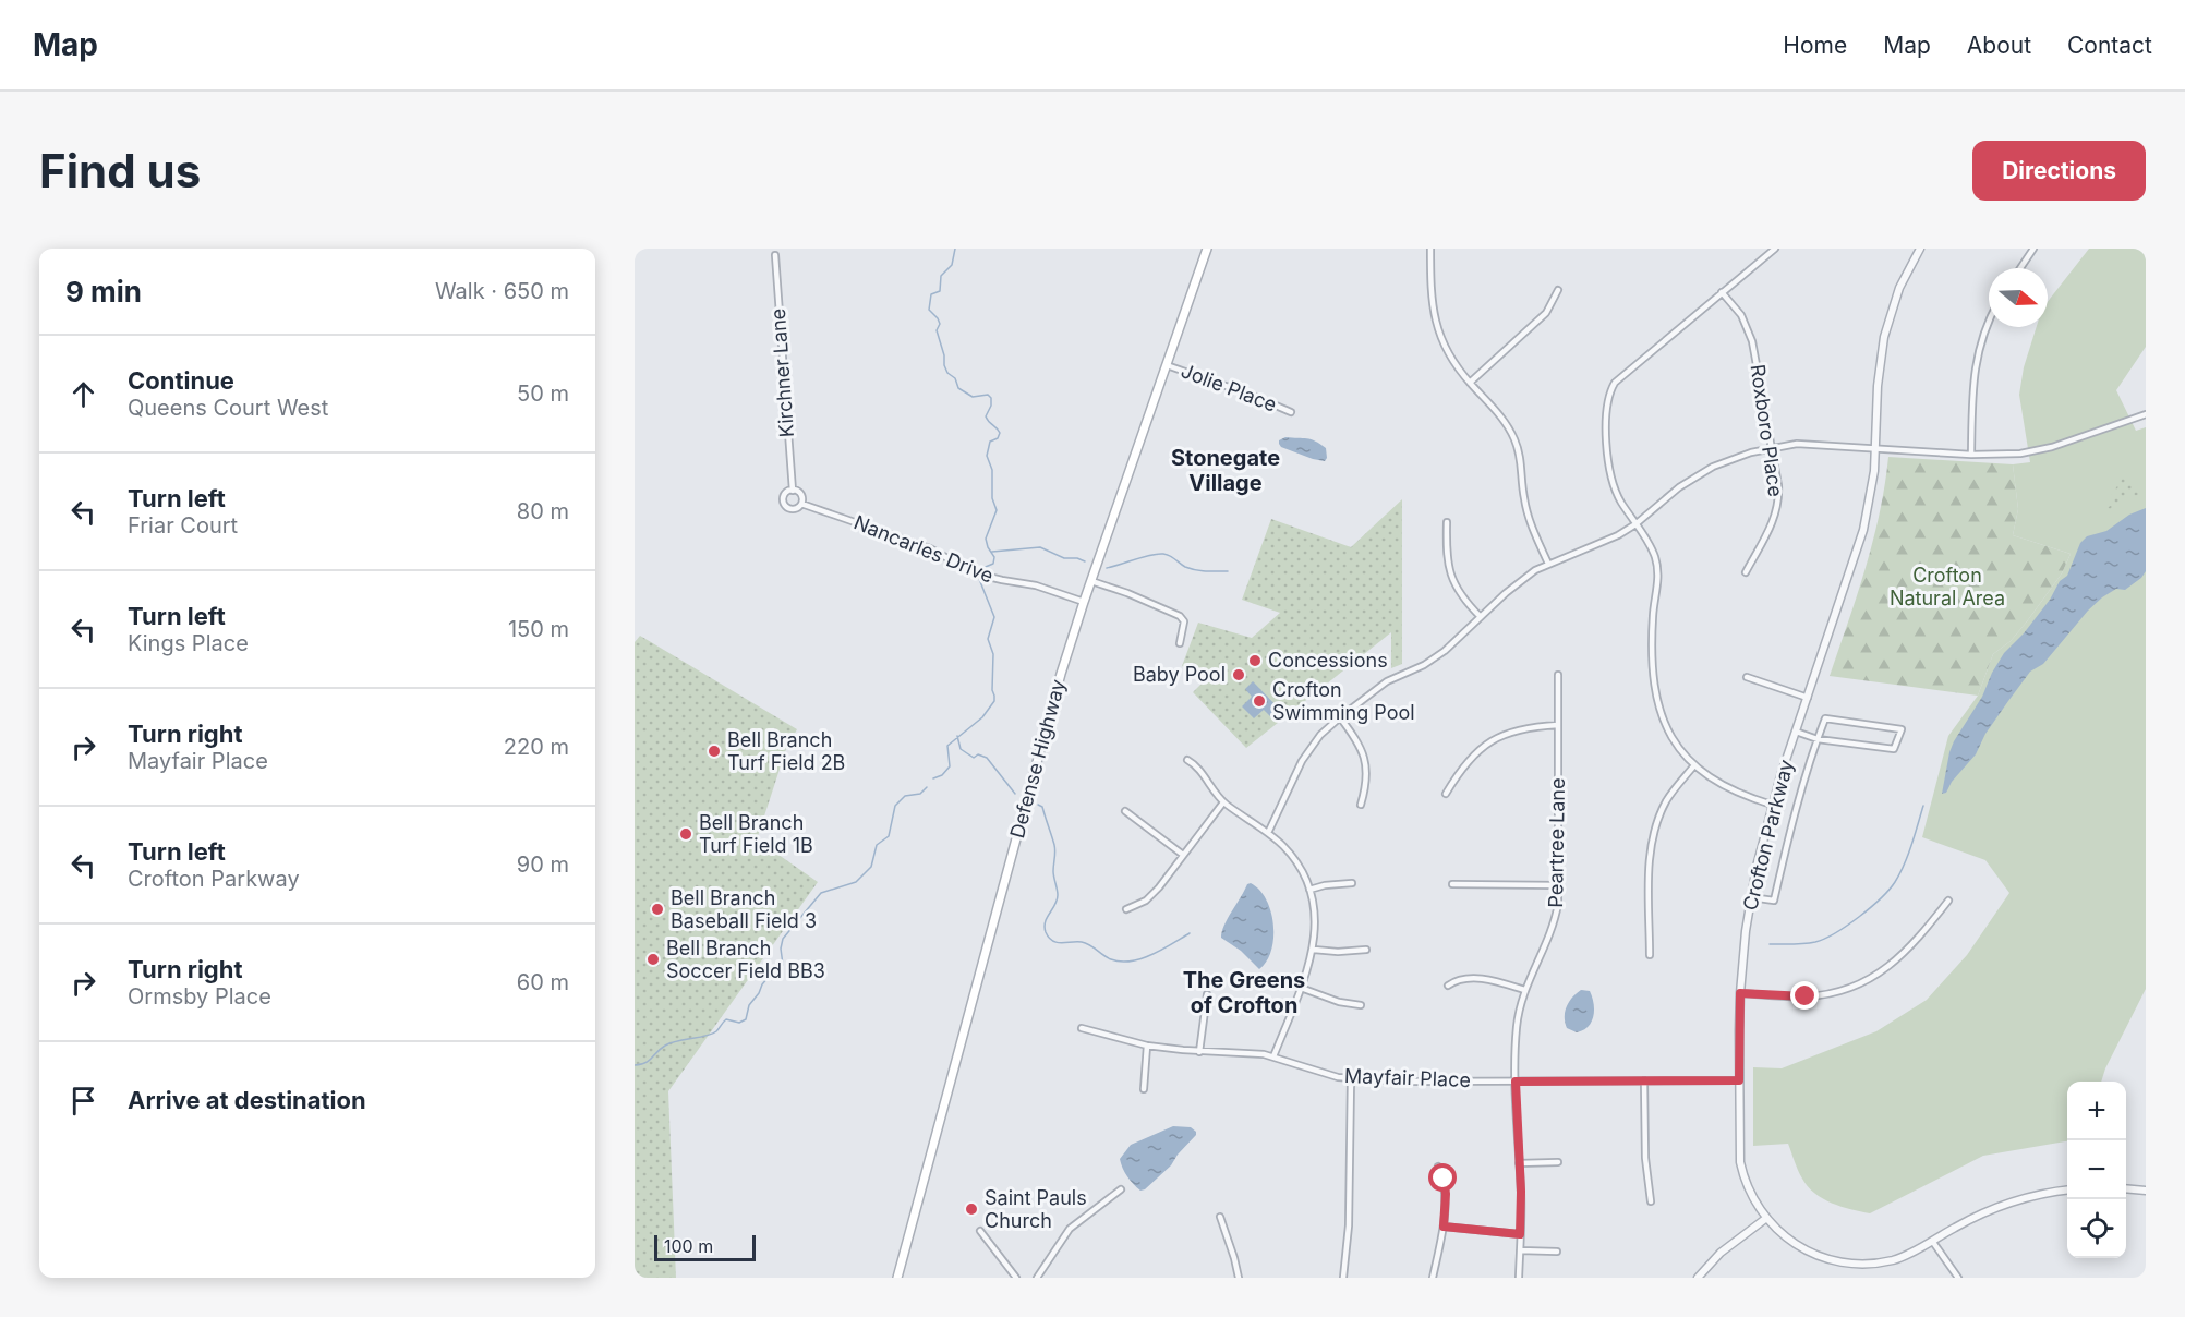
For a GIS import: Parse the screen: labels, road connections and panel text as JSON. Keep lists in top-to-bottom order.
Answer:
{
  "streets": {
    "main road": ["Defense Highway"],
    "street": [
      "Kirchner Lane",
      "Jolie Place",
      "Roxboro Place",
      "Nancarles Drive",
      "Crofton Parkway",
      "Peartree Lane",
      "Mayfair Place"
    ]
  },
  "crossings": [
    ["Kirchner Lane", "Nancarles Drive"],
    ["Jolie Place", "Defense Highway"],
    ["Nancarles Drive", "Defense Highway"],
    ["Crofton Parkway", "Mayfair Place"],
    ["Peartree Lane", "Mayfair Place"]
  ],
  "districts": ["Stonegate Village", "The Greens of Crofton"],
  "parks": ["Crofton Natural Area"],
  "places": [
    "Concessions",
    "Baby Pool",
    "Crofton Swimming Pool",
    "Bell Branch Turf Field 2B",
    "Bell Branch Turf Field 1B",
    "Bell Branch Baseball Field 3",
    "Bell Branch Soccer Field BB3",
    "Saint Pauls Church"
  ],
  "scale_bar": "100 m",
  "north": "right",
  "page": {
    "header": "Map",
    "nav": [
      "Home",
      "Map",
      "About",
      "Contact"
    ],
    "buttons": "Directions",
    "title": "Find us",
    "heading": ["9 min", "Walk · 650 m"],
    "list": [
      ["Continue", "Queens Court West", "50 m"],
      ["Turn left", "Friar Court", "80 m"],
      ["Turn left", "Kings Place", "150 m"],
      ["Turn right", "Mayfair Place", "220 m"],
      ["Turn left", "Crofton Parkway", "90 m"],
      ["Turn right", "Ormsby Place", "60 m"],
      "Arrive at destination"
    ],
    "map_buttons": ["+", "−"],
    "scale": "100 m"
  }
}
